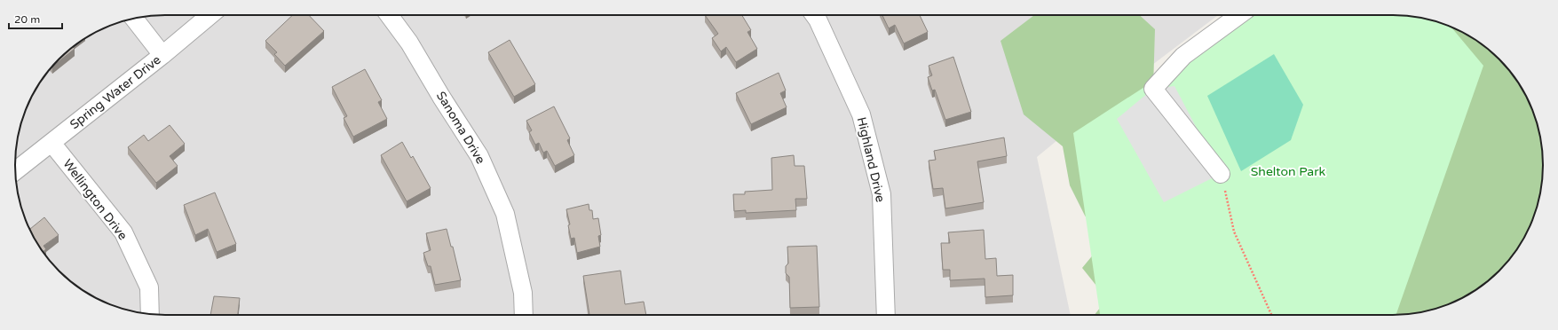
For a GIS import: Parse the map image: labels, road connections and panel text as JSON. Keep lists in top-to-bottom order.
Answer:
{
  "streets": {
    "street": [
      "Spring Water Drive",
      "Sanoma Drive",
      "Highland Drive",
      "Wellington Drive"
    ]
  },
  "crossings": [
    ["Spring Water Drive", "Wellington Drive"]
  ],
  "parks": ["Shelton Park"],
  "scale_bar": "20 m"
}
